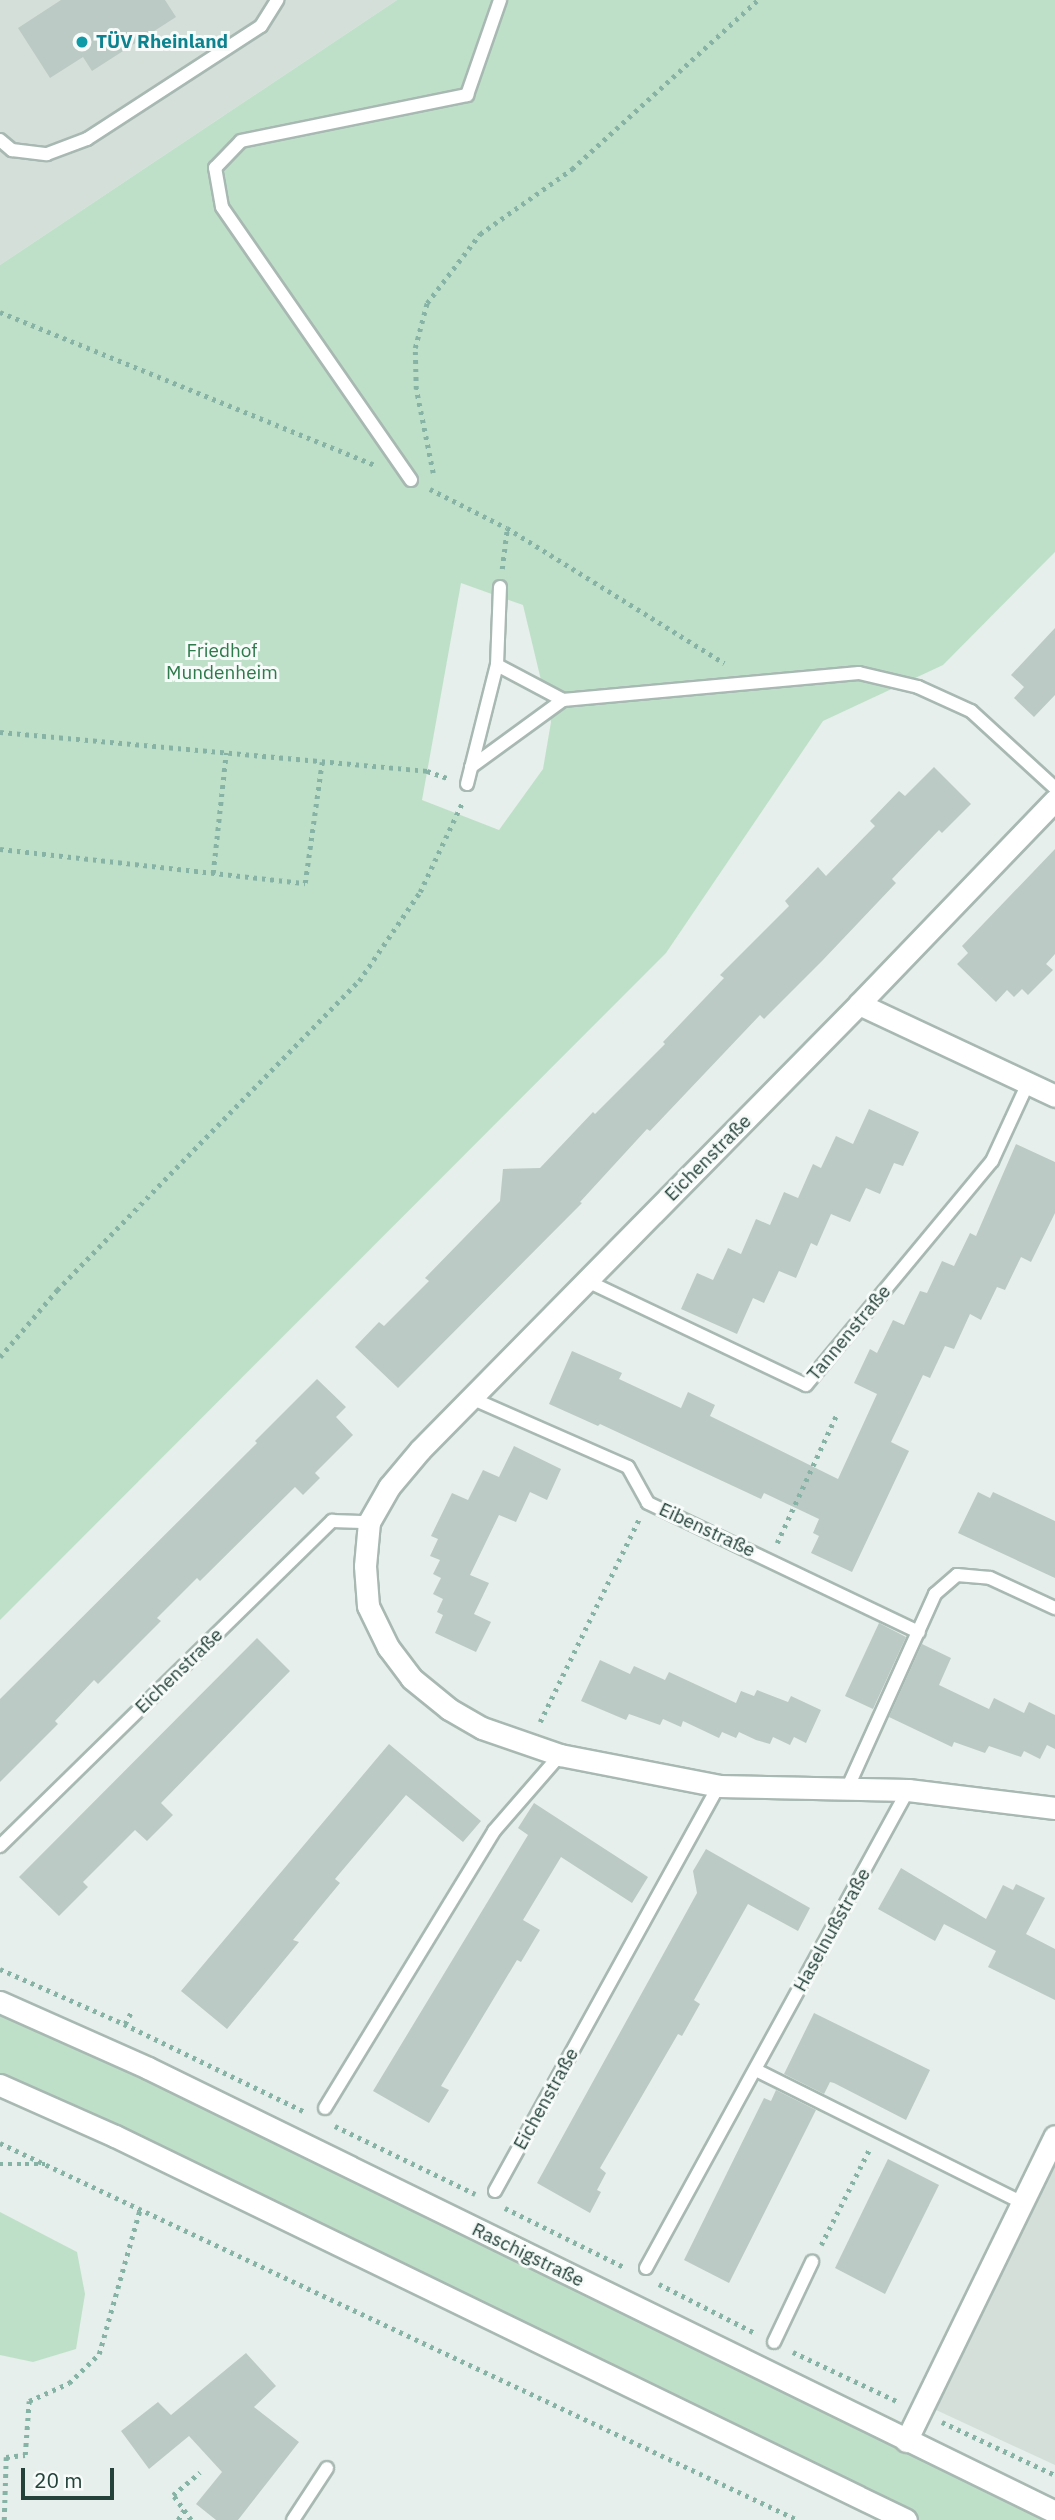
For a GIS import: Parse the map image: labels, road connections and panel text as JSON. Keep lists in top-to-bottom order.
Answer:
{
  "streets": {
    "street": ["Eichenstraße", "Raschigstraße"],
    "lane": ["Tannenstraße", "Eibenstraße", "Haselnußstraße"]
  },
  "crossings": [
    ["Eichenstraße", "Tannenstraße"],
    ["Eichenstraße", "Eibenstraße"],
    ["Eichenstraße", "Haselnußstraße"]
  ],
  "parks": ["Friedhof Mundenheim"],
  "places": ["TÜV Rheinland"],
  "scale_bar": "20 m"
}
